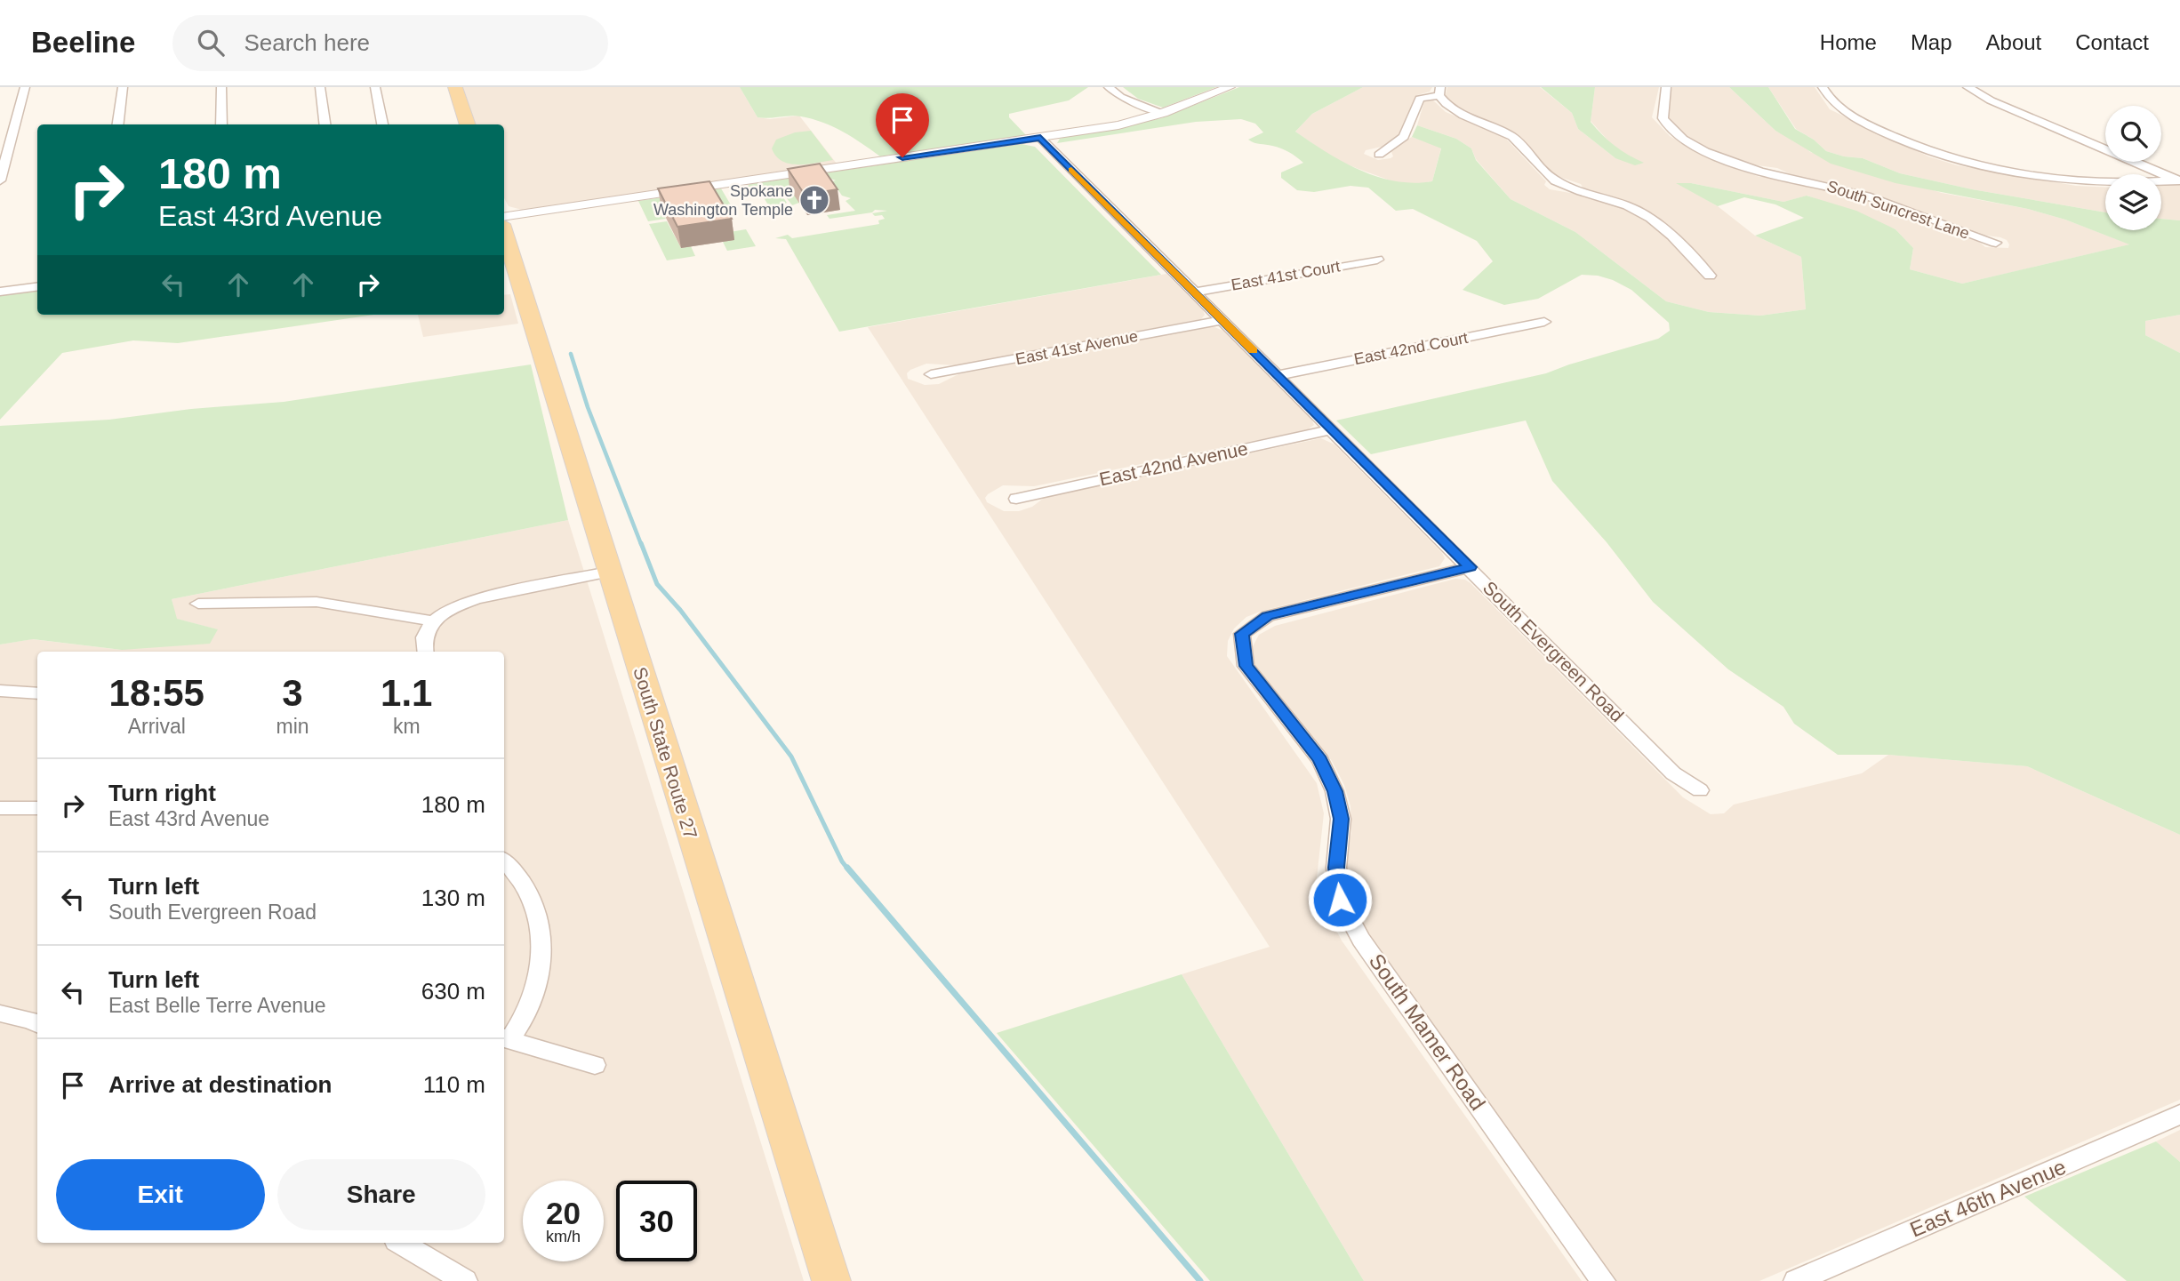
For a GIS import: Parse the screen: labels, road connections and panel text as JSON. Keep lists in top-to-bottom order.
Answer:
{
  "streets": {
    "main road": ["South State Route 27"],
    "street": [
      "South Suncrest Lane",
      "East 41st Court",
      "East 41st Avenue",
      "East 42nd Court",
      "East 42nd Avenue",
      "South Evergreen Road",
      "South Mamer Road",
      "East 46th Avenue"
    ]
  },
  "crossings": [
    ["East 41st Court", "South Evergreen Road"],
    ["East 41st Avenue", "South Evergreen Road"],
    ["East 42nd Court", "South Evergreen Road"],
    ["East 42nd Avenue", "South Evergreen Road"],
    ["South Evergreen Road", "South Mamer Road"]
  ],
  "places": {
    "church": ["Spokane Washington Temple"]
  },
  "page": {
    "header": "Beeline",
    "search": "Search here",
    "nav": [
      "Home",
      "Map",
      "About",
      "Contact"
    ],
    "turn": ["180 m", "East 43rd Avenue"],
    "eta": [
      "18:55",
      "Arrival",
      "3",
      "min",
      "1.1",
      "km"
    ],
    "list": [
      {
        "name": "Turn right",
        "note": "East 43rd Avenue",
        "value": "180 m"
      },
      {
        "name": "Turn left",
        "note": "South Evergreen Road",
        "value": "130 m"
      },
      {
        "name": "Turn left",
        "note": "East Belle Terre Avenue",
        "value": "630 m"
      },
      {
        "name": "Arrive at destination",
        "value": "110 m"
      }
    ],
    "buttons": ["Exit", "Share"],
    "speed": "20 km/h",
    "limit": "30"
  }
}
